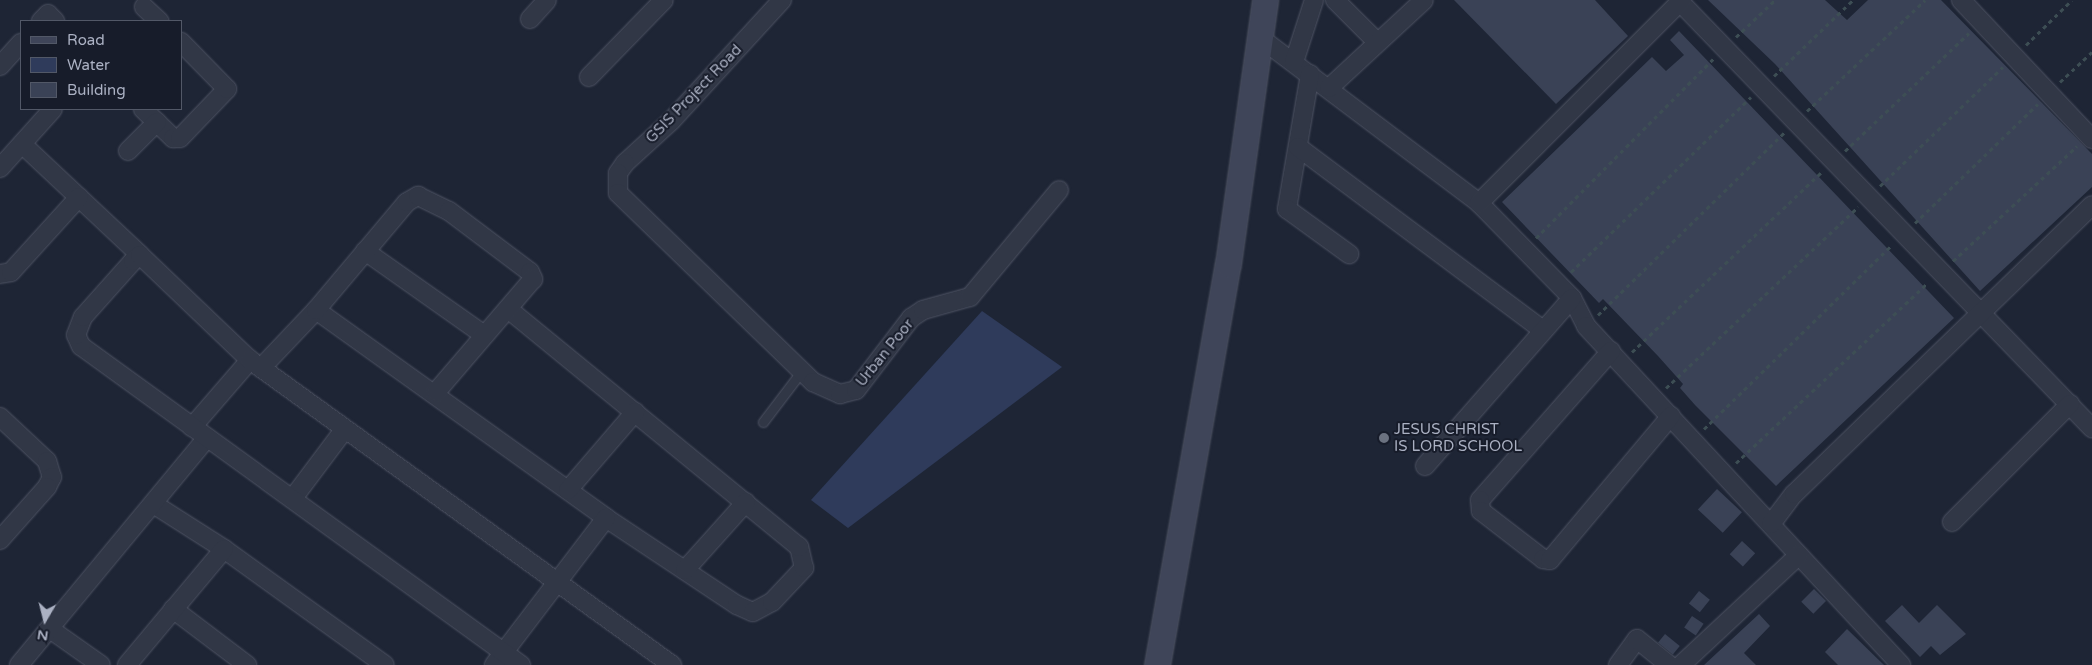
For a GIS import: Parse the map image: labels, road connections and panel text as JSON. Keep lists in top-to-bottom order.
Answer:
{
  "streets": {
    "street": ["GSIS Project Road", "Urban Poor"]
  },
  "crossings": [
    ["GSIS Project Road", "Urban Poor"]
  ],
  "places": ["JESUS CHRIST IS LORD SCHOOL"],
  "legend": ["Road", "Water", "Building"],
  "north": "bottom"
}
